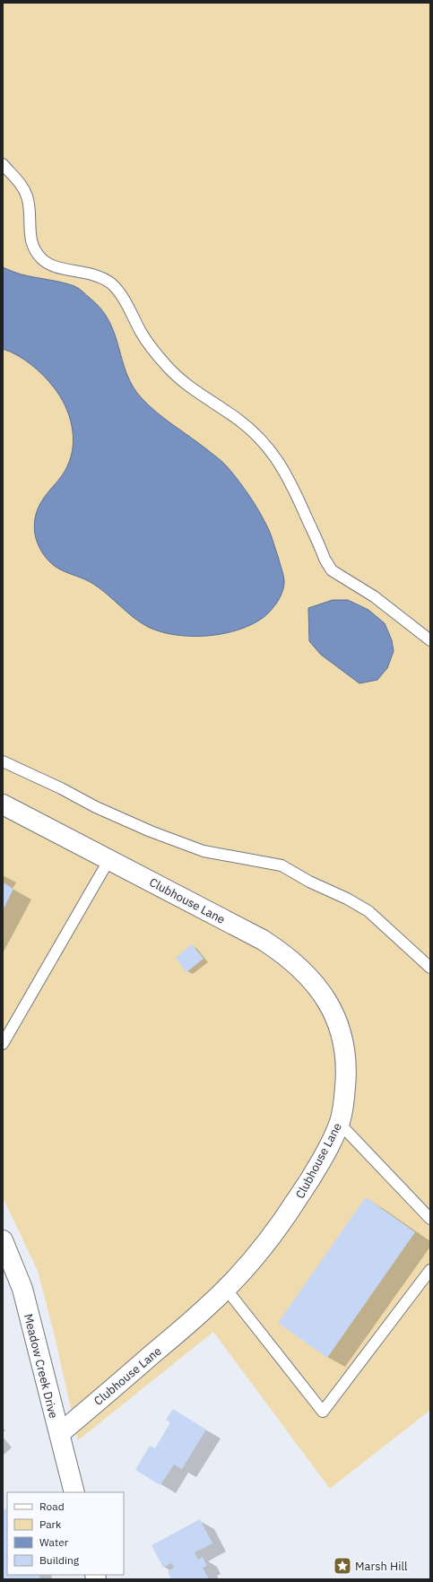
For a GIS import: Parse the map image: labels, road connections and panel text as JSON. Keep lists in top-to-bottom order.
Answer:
{
  "streets": {
    "street": ["Clubhouse Lane", "Meadow Creek Drive"]
  },
  "crossings": [
    ["Clubhouse Lane", "Meadow Creek Drive"]
  ],
  "places": {
    "place": ["Marsh Hill"]
  },
  "legend": [
    "Road",
    "Park",
    "Water",
    "Building"
  ]
}
